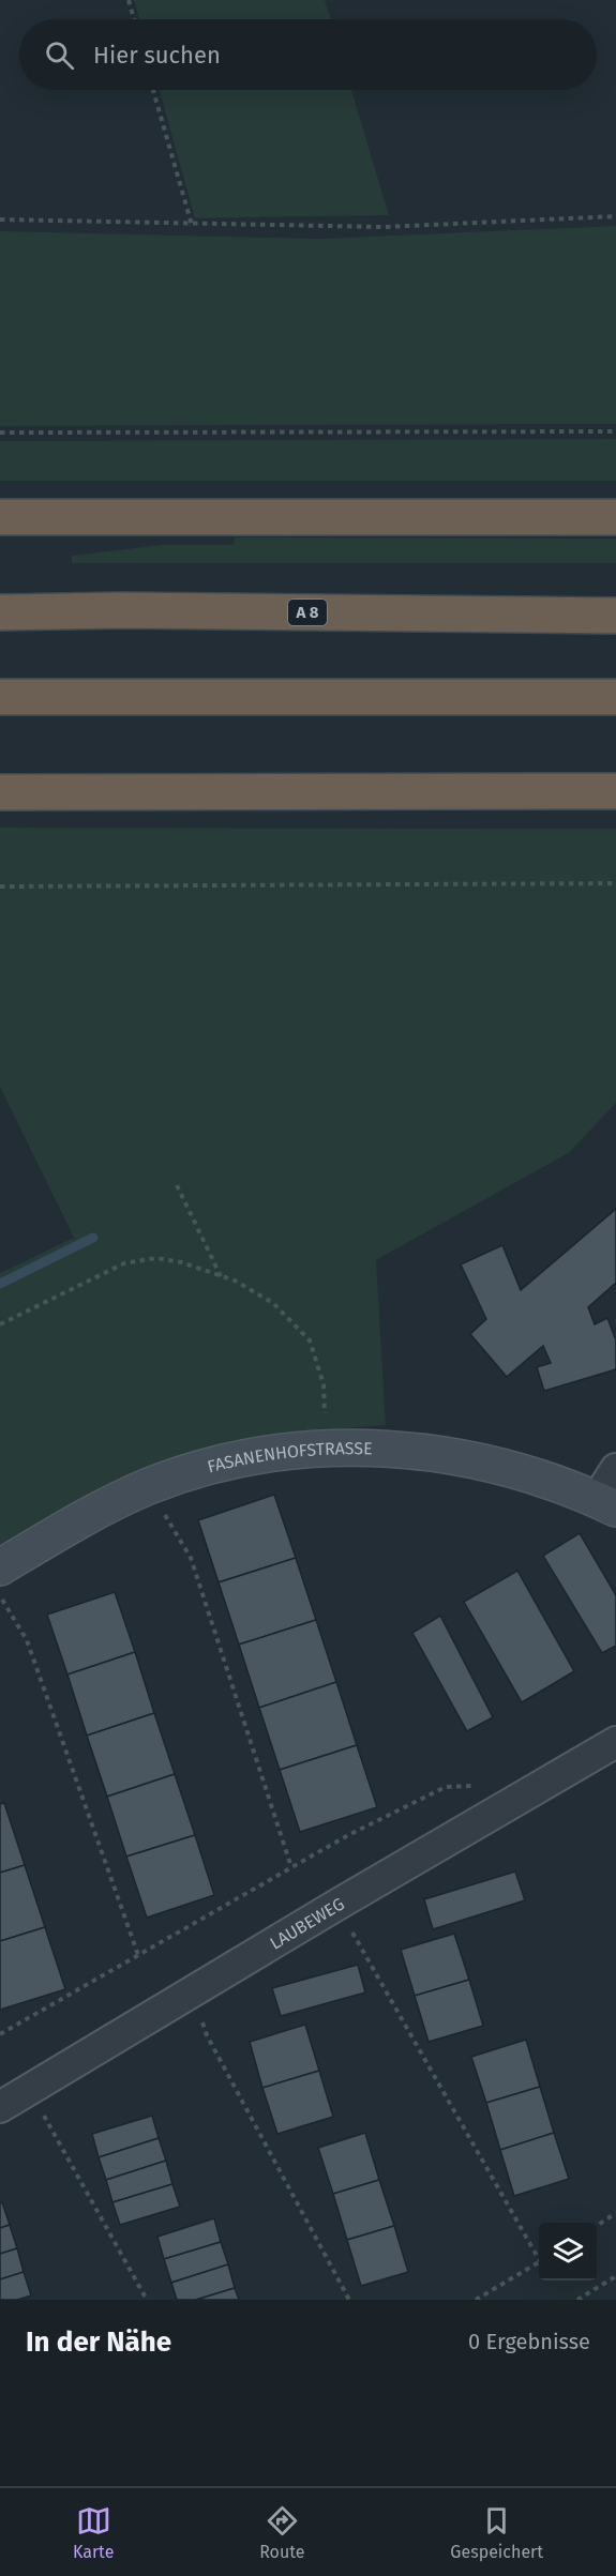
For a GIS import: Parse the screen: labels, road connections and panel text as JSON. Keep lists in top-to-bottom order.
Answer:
{
  "streets": {
    "highway": ["A 8"],
    "street": ["FASANENHOFSTRASSE", "LAUBEWEG"]
  },
  "page": {
    "search": "Hier suchen",
    "heading": ["In der Nähe", "0 Ergebnisse"],
    "nav": ["Karte", "Route", "Gespeichert"]
  }
}
